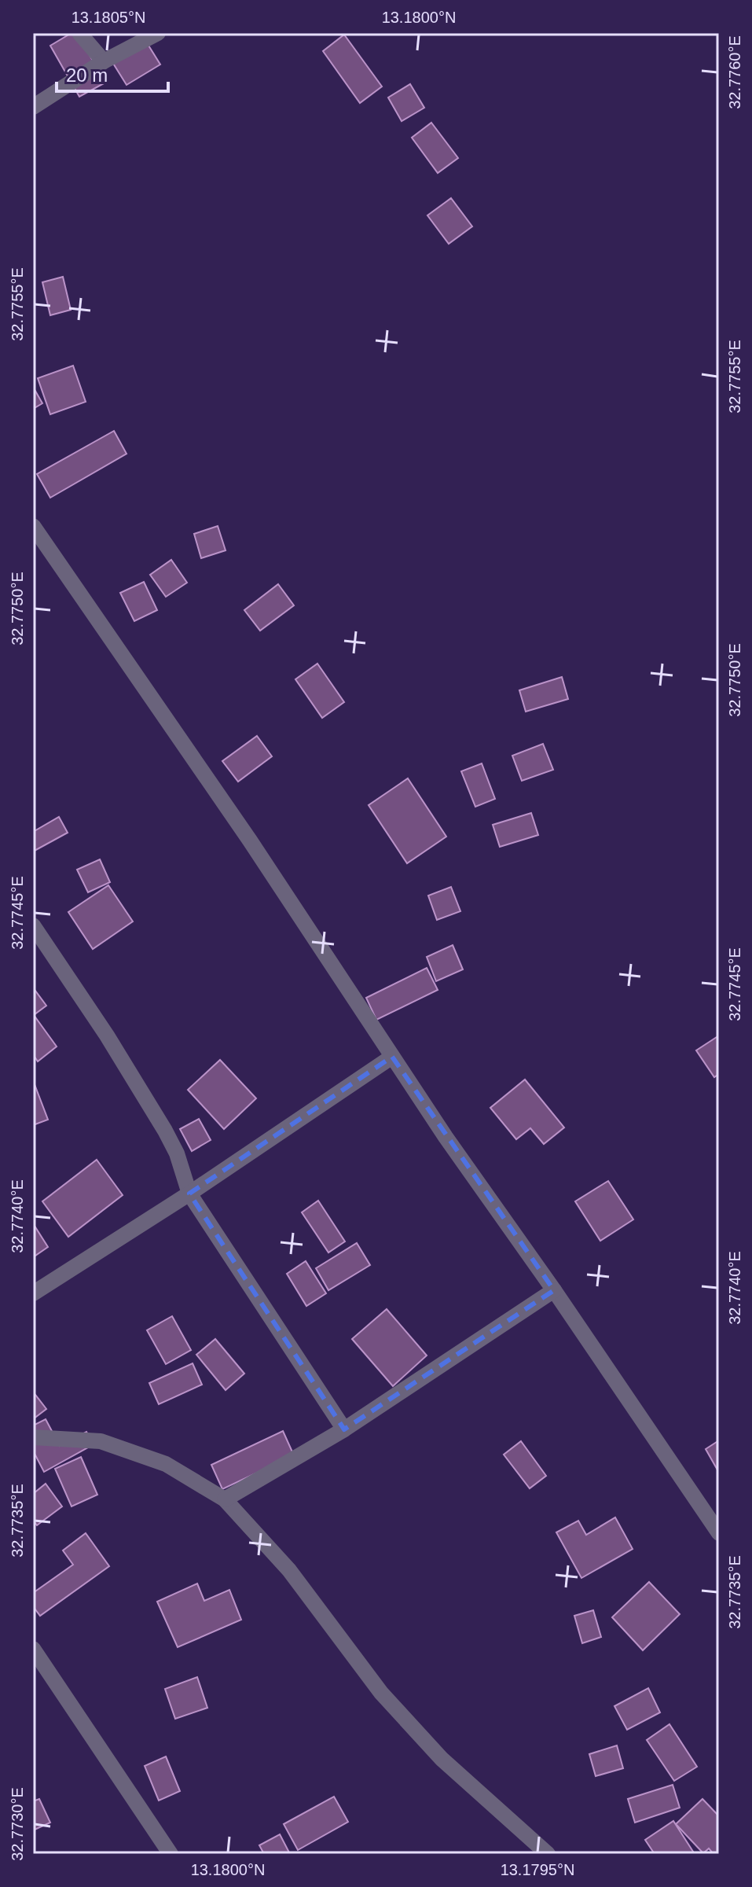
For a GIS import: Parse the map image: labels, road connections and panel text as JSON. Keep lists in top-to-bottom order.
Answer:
{
  "scale_bar": "20 m",
  "coordinates": [
    "13.1805°N",
    "13.1800°N",
    "32.7760°E",
    "32.7755°E",
    "32.7750°E",
    "32.7745°E",
    "32.7740°E",
    "32.7735°E",
    "32.7730°E",
    "13.1795°N"
  ]
}
